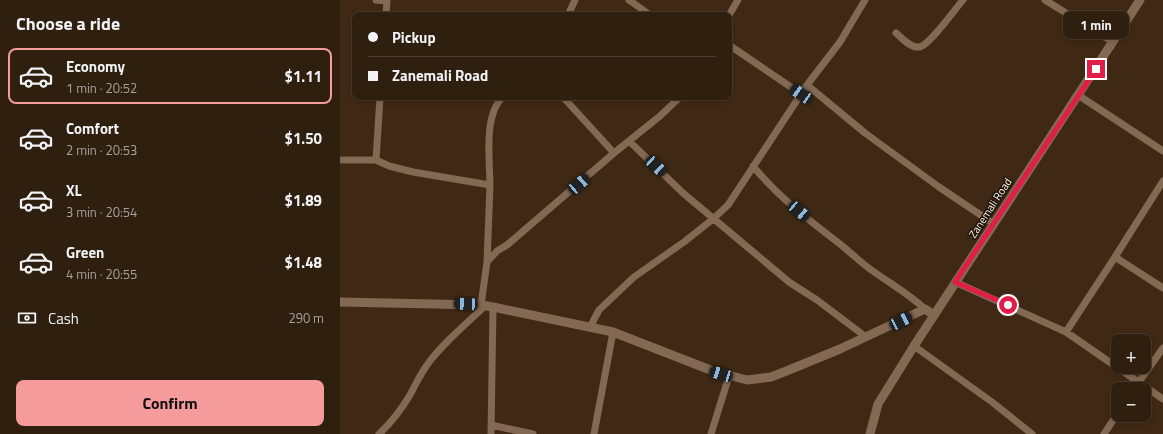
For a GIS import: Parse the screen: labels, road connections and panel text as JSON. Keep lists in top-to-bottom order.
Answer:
{
  "streets": {
    "street": ["Zanemali Road"]
  },
  "page": {
    "heading": "Choose a ride",
    "bubble": "1 min",
    "banner": ["Pickup", "Zanemali Road"],
    "list": [
      {
        "name": "Economy",
        "note": "1 min · 20:52",
        "value": "$1.11"
      },
      {
        "name": "Comfort",
        "note": "2 min · 20:53",
        "value": "$1.50"
      },
      {
        "name": "XL",
        "note": "3 min · 20:54",
        "value": "$1.89"
      },
      {
        "name": "Green",
        "note": "4 min · 20:55",
        "value": "$1.48"
      }
    ],
    "pay": ["Cash", "290 m"],
    "map_buttons": ["+", "−"],
    "buttons": "Confirm"
  }
}
